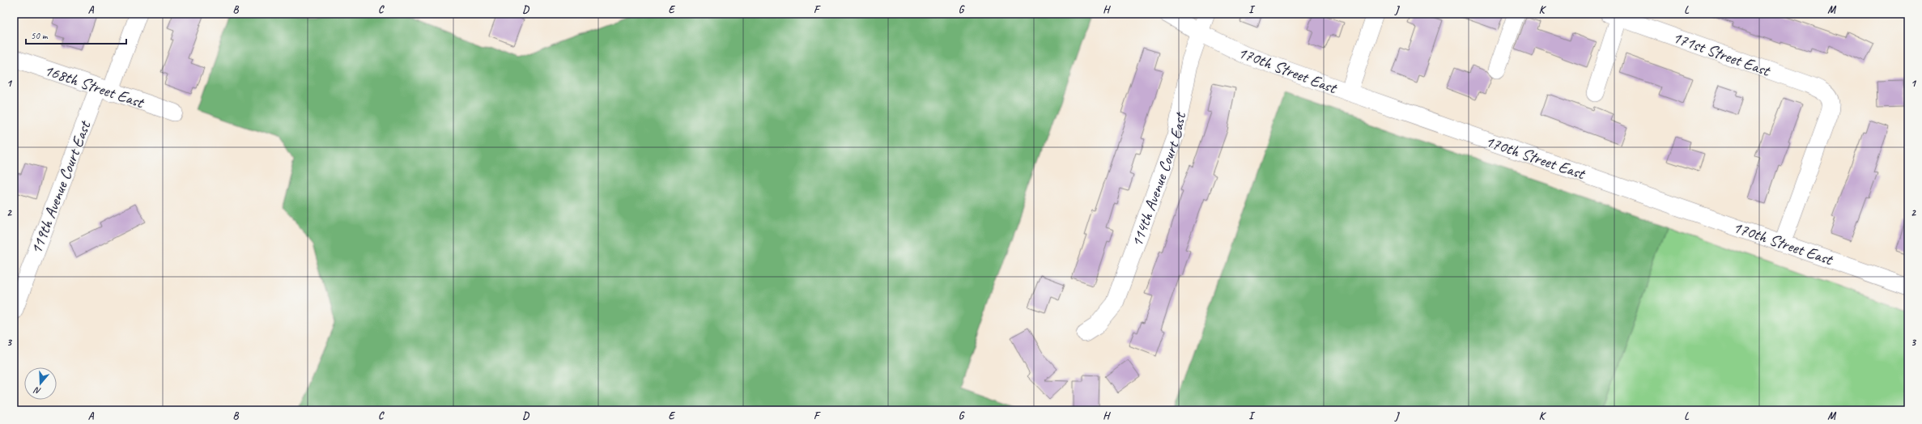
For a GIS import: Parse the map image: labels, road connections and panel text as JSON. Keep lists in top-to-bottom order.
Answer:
{
  "streets": {
    "street": [
      "171st Street East",
      "170th Street East",
      "168th Street East",
      "114th Avenue Court East",
      "119th Avenue Court East"
    ]
  },
  "crossings": [
    ["171st Street East", "170th Street East"],
    ["170th Street East", "114th Avenue Court East"],
    ["168th Street East", "119th Avenue Court East"]
  ],
  "scale_bar": "50 m",
  "north": "bottom",
  "grid": {
    "columns": [
      "A",
      "B",
      "C",
      "D",
      "E",
      "F",
      "G",
      "H",
      "I",
      "J",
      "K",
      "L",
      "M"
    ],
    "rows": ["1", "2", "3"]
  }
}
